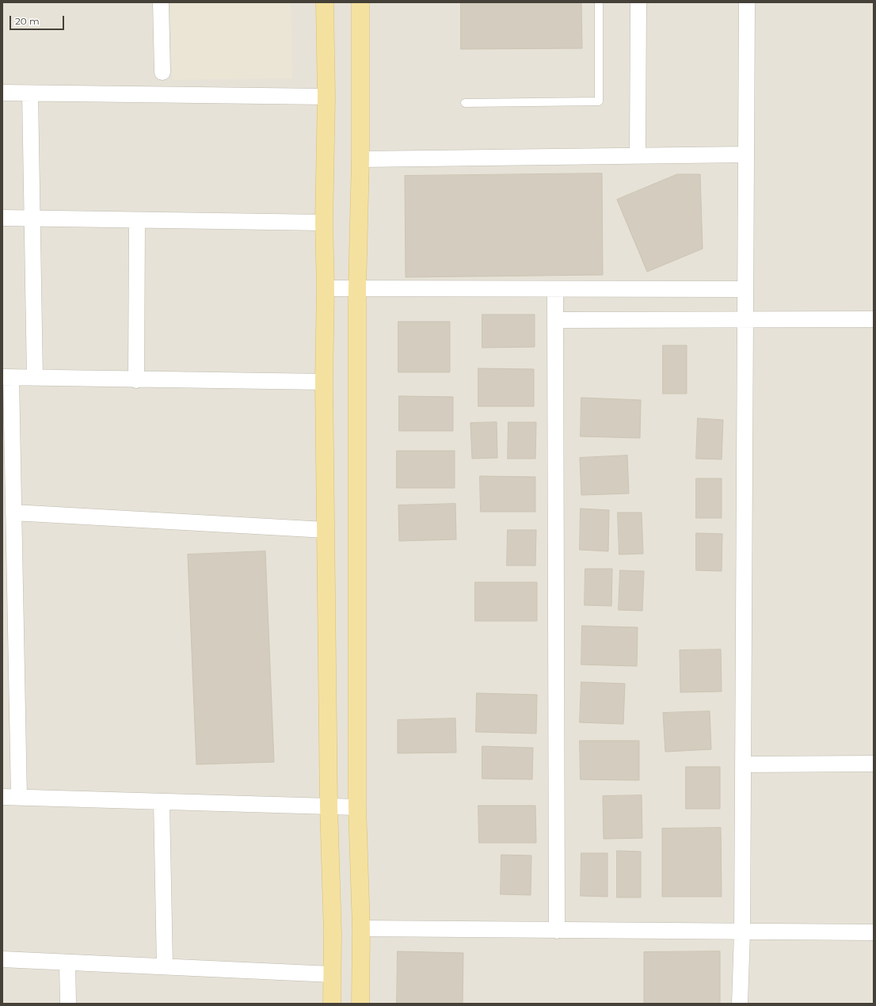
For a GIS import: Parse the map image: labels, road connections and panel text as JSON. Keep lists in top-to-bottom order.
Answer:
{
  "scale_bar": "20 m"
}
